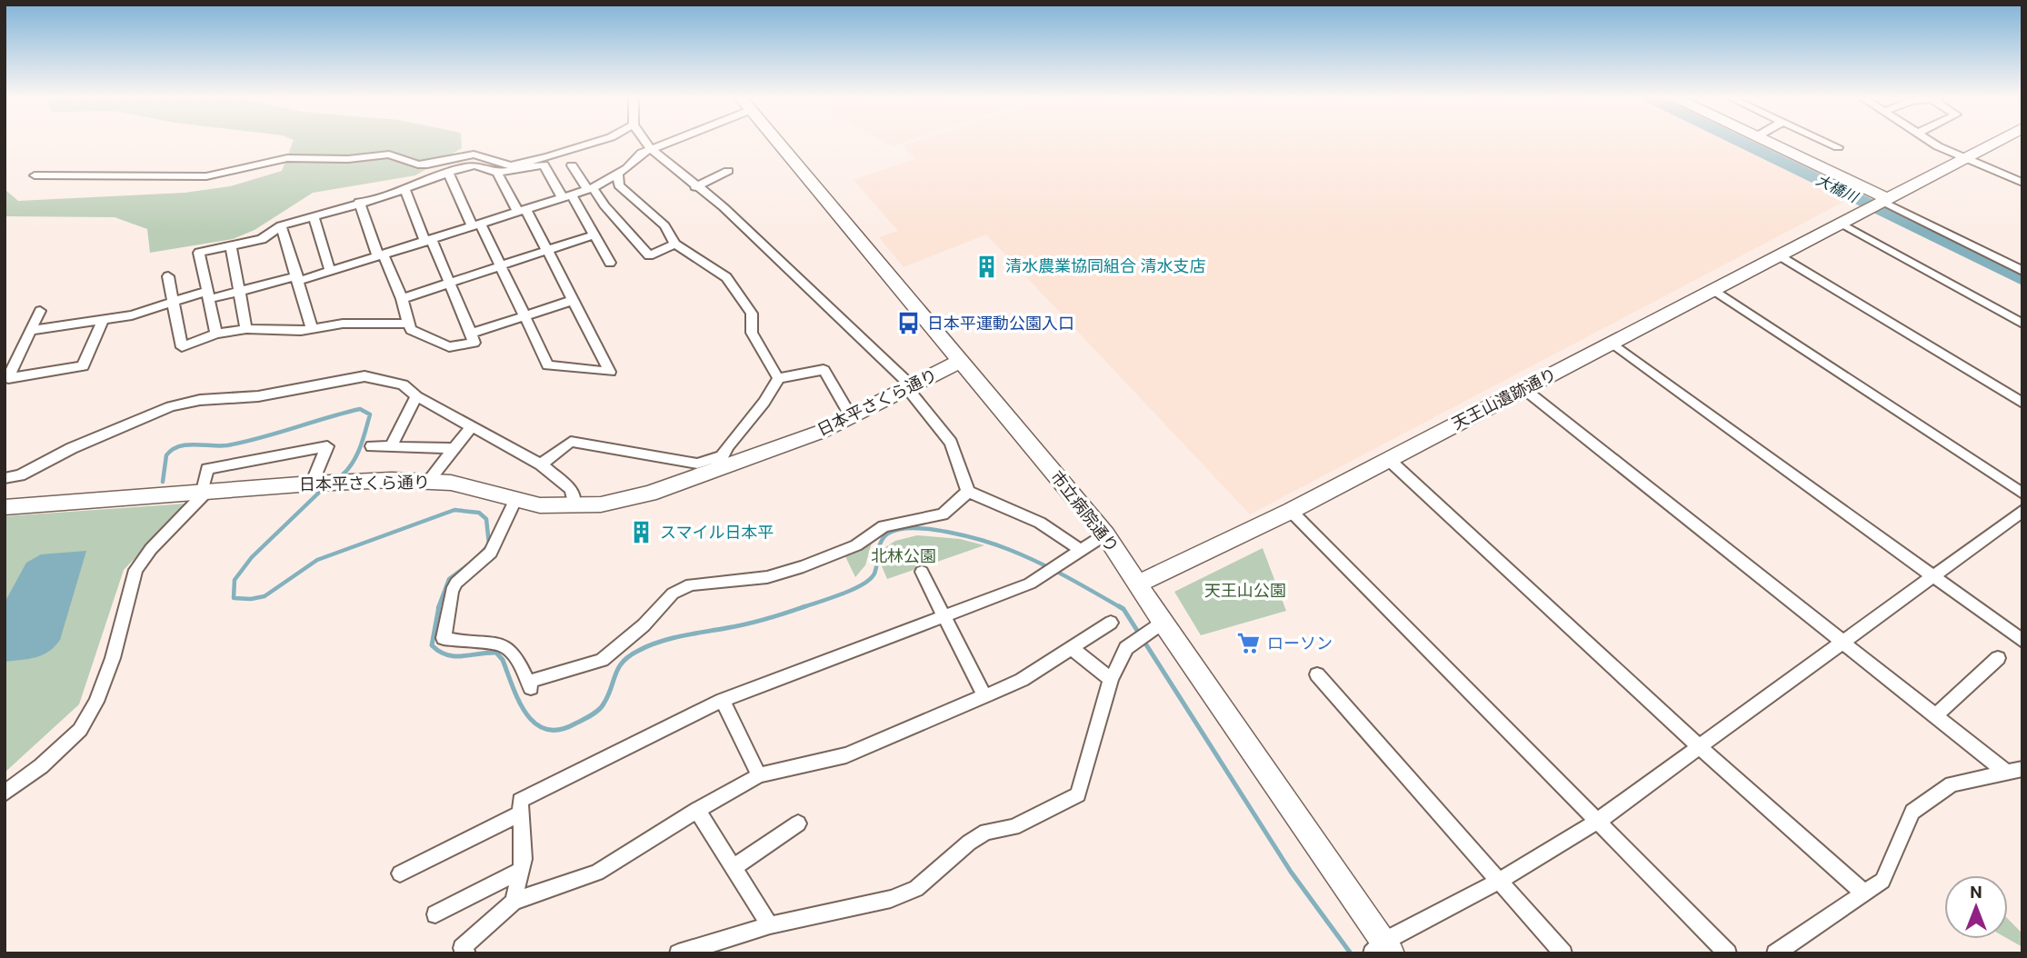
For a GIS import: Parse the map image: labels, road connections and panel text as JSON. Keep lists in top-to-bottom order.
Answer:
{
  "streets": {
    "street": ["天王山遺跡通り", "日本平さくら通り", "市立病院通り"]
  },
  "crossings": [
    ["天王山遺跡通り", "市立病院通り"],
    ["日本平さくら通り", "市立病院通り"]
  ],
  "water": ["大橋川"],
  "parks": ["北林公園", "天王山公園"],
  "places": {
    "building": ["清水農業協同組合 清水支店", "スマイル日本平"],
    "bus stop": ["日本平運動公園入口"],
    "supermarket": ["ローソン"]
  },
  "north": "top"
}
